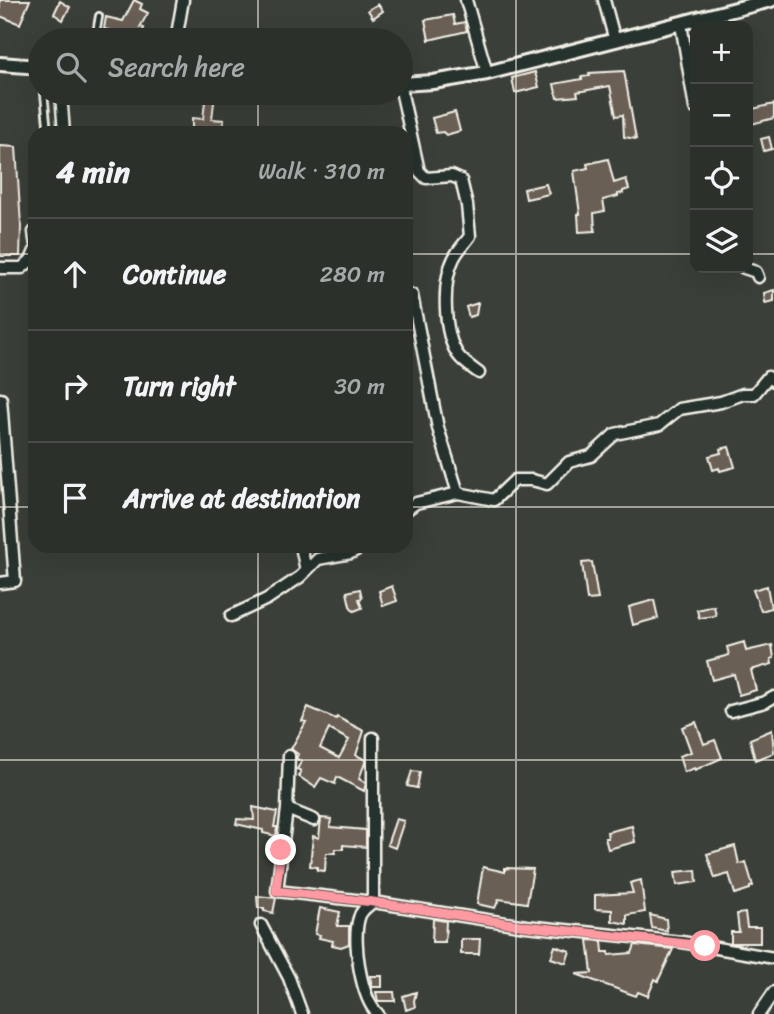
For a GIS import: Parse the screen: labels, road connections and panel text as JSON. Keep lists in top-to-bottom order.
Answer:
{
  "page": {
    "map_buttons": ["+", "−"],
    "search": "Search here",
    "heading": ["4 min", "Walk · 310 m"],
    "list": [
      ["Continue", "280 m"],
      ["Turn right", "30 m"],
      "Arrive at destination"
    ]
  }
}
